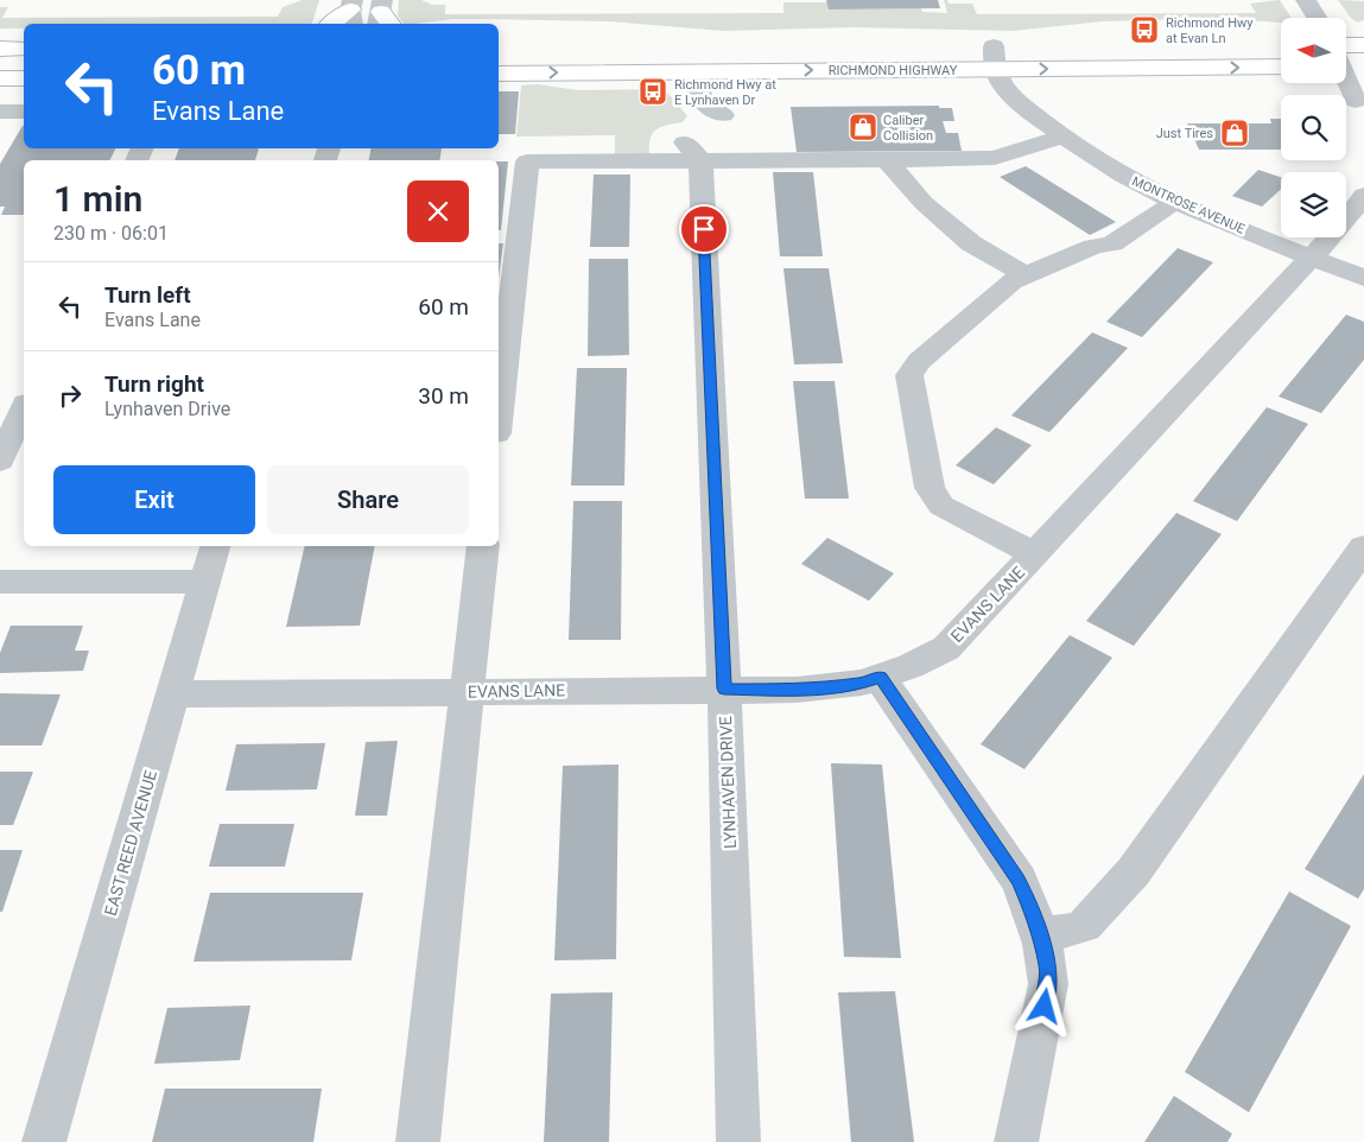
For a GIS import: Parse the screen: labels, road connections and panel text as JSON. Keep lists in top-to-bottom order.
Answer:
{
  "streets": {
    "highway": ["RICHMOND HIGHWAY"],
    "street": [
      "MONTROSE AVENUE",
      "EVANS LANE",
      "LYNHAVEN DRIVE",
      "EAST REED AVENUE"
    ]
  },
  "crossings": [
    ["RICHMOND HIGHWAY", "MONTROSE AVENUE"],
    ["MONTROSE AVENUE", "EVANS LANE"],
    ["EVANS LANE", "LYNHAVEN DRIVE"],
    ["EVANS LANE", "EAST REED AVENUE"]
  ],
  "one_way": ["RICHMOND HIGHWAY"],
  "places": {
    "bus stop": ["Richmond Hwy at Evan Ln", "Richmond Hwy at E Lynhaven Dr"],
    "shop": ["Caliber Collision", "Just Tires"]
  },
  "north": "left",
  "page": {
    "turn": ["60 m", "Evans Lane"],
    "heading": ["1 min", "230 m · 06:01"],
    "list": [
      {
        "name": "Turn left",
        "note": "Evans Lane",
        "value": "60 m"
      },
      {
        "name": "Turn right",
        "note": "Lynhaven Drive",
        "value": "30 m"
      }
    ],
    "buttons": ["Exit", "Share"]
  }
}
